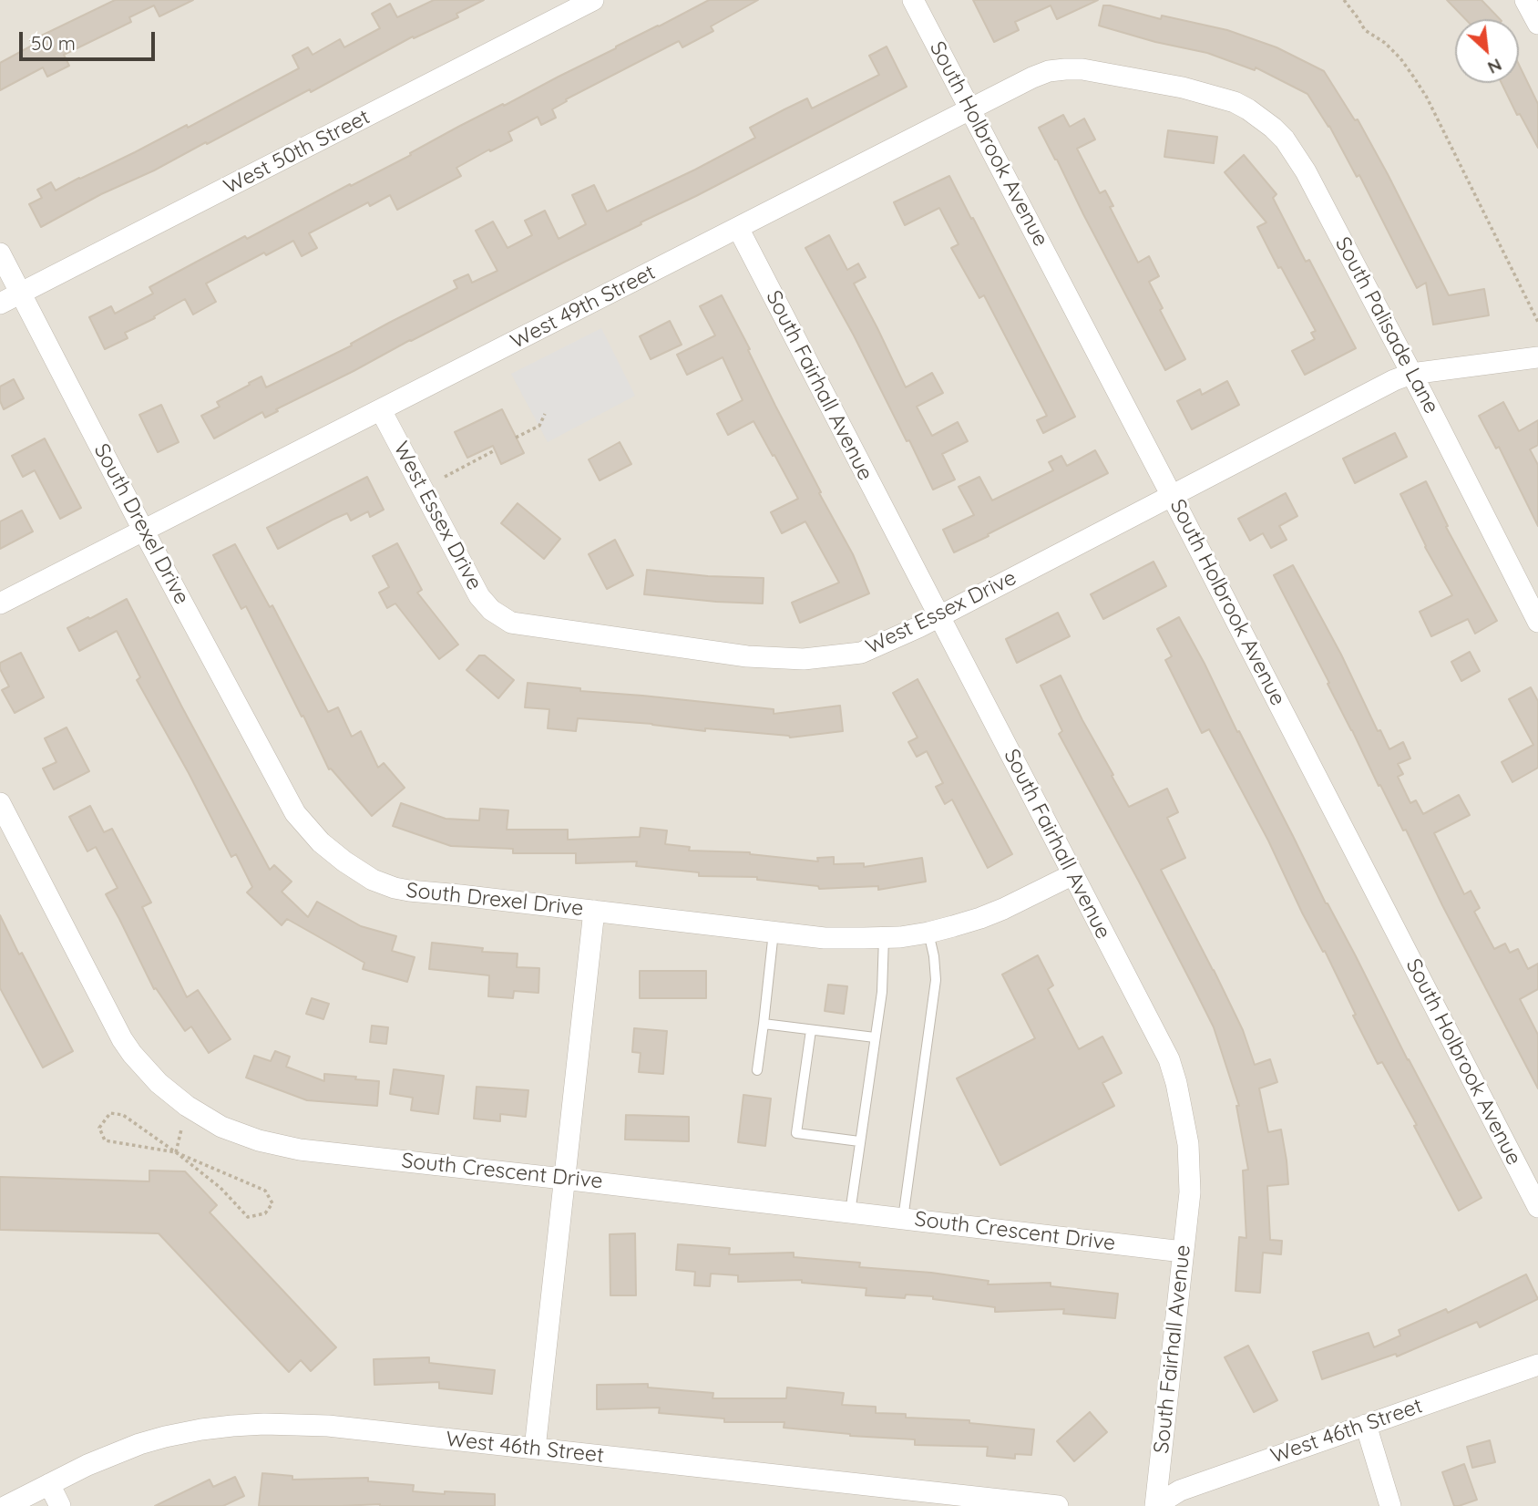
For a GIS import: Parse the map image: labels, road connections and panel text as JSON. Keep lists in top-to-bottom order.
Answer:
{
  "streets": {
    "street": [
      "South Holbrook Avenue",
      "West 50th Street",
      "West 49th Street",
      "South Palisade Lane",
      "South Fairhall Avenue",
      "West Essex Drive",
      "South Drexel Drive",
      "South Crescent Drive",
      "West 46th Street"
    ]
  },
  "crossings": [
    ["South Holbrook Avenue", "West 49th Street"],
    ["South Holbrook Avenue", "West Essex Drive"],
    ["West 50th Street", "South Drexel Drive"],
    ["West 49th Street", "South Palisade Lane"],
    ["West 49th Street", "South Fairhall Avenue"],
    ["West 49th Street", "West Essex Drive"],
    ["West 49th Street", "South Drexel Drive"],
    ["South Palisade Lane", "West Essex Drive"],
    ["South Fairhall Avenue", "West Essex Drive"],
    ["South Fairhall Avenue", "South Drexel Drive"],
    ["South Fairhall Avenue", "South Crescent Drive"],
    ["South Fairhall Avenue", "West 46th Street"]
  ],
  "scale_bar": "50 m",
  "north": "bottom right"
}
